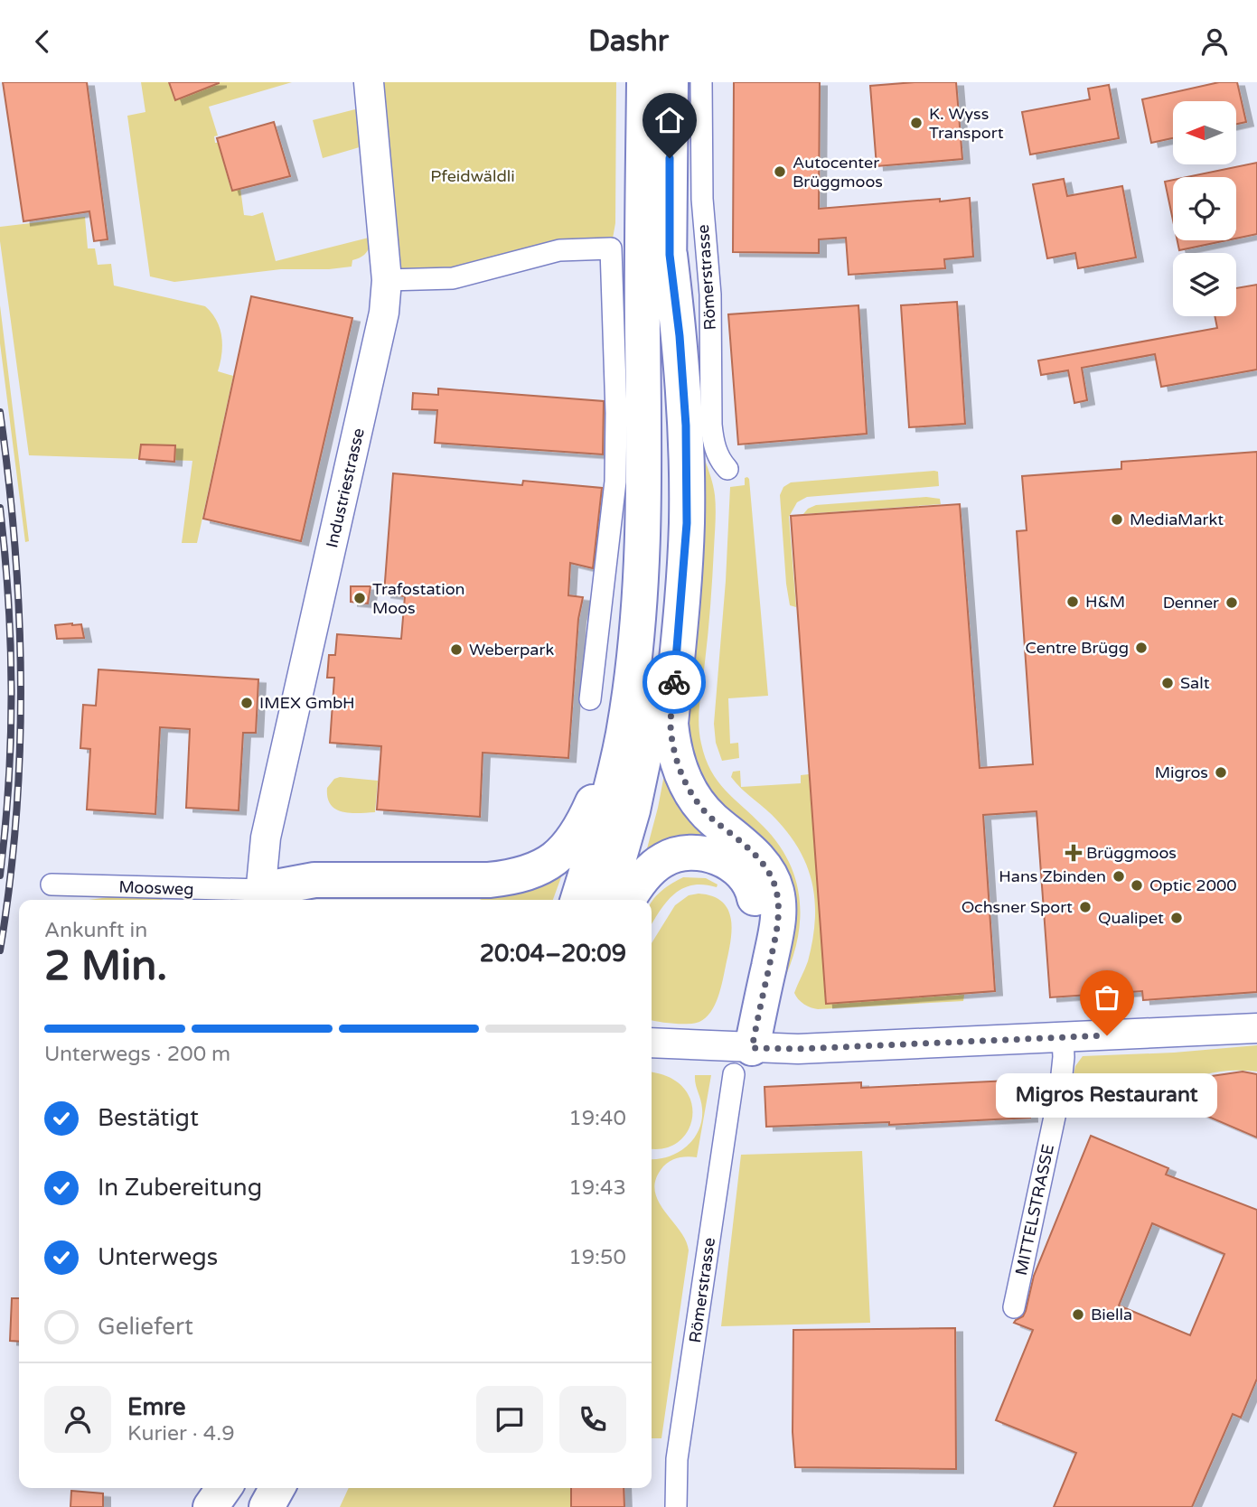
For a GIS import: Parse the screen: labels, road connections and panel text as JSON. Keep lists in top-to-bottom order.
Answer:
{
  "streets": {
    "main road": ["Industriestrasse"],
    "street": ["Römerstrasse", "Moosweg", "MITTELSTRASSE"]
  },
  "crossings": [
    ["Industriestrasse", "Moosweg"]
  ],
  "parks": ["Pfeidwäldli"],
  "places": {
    "other": [
      "K. Wyss Transport",
      "Autocenter Brüggmoos",
      "MediaMarkt",
      "Trafostation Moos",
      "H&M",
      "Denner",
      "Centre Brügg",
      "Weberpark",
      "Salt",
      "IMEX GmbH",
      "Migros",
      "Hans Zbinden",
      "Optic 2000",
      "Ochsner Sport",
      "Qualipet",
      "Migros Restaurant",
      "Biella"
    ],
    "health": ["Brüggmoos"]
  },
  "north": "left",
  "page": {
    "header": "Dashr",
    "heading": ["2 Min.", "Ankunft in", "20:04–20:09"],
    "panel": ["Emre", "Kurier · 4.9"],
    "bar": "Unterwegs · 200 m",
    "bubble": "Migros Restaurant",
    "list": [
      ["Bestätigt", "19:40"],
      ["In Zubereitung", "19:43"],
      ["Unterwegs", "19:50"],
      "Geliefert"
    ]
  }
}
